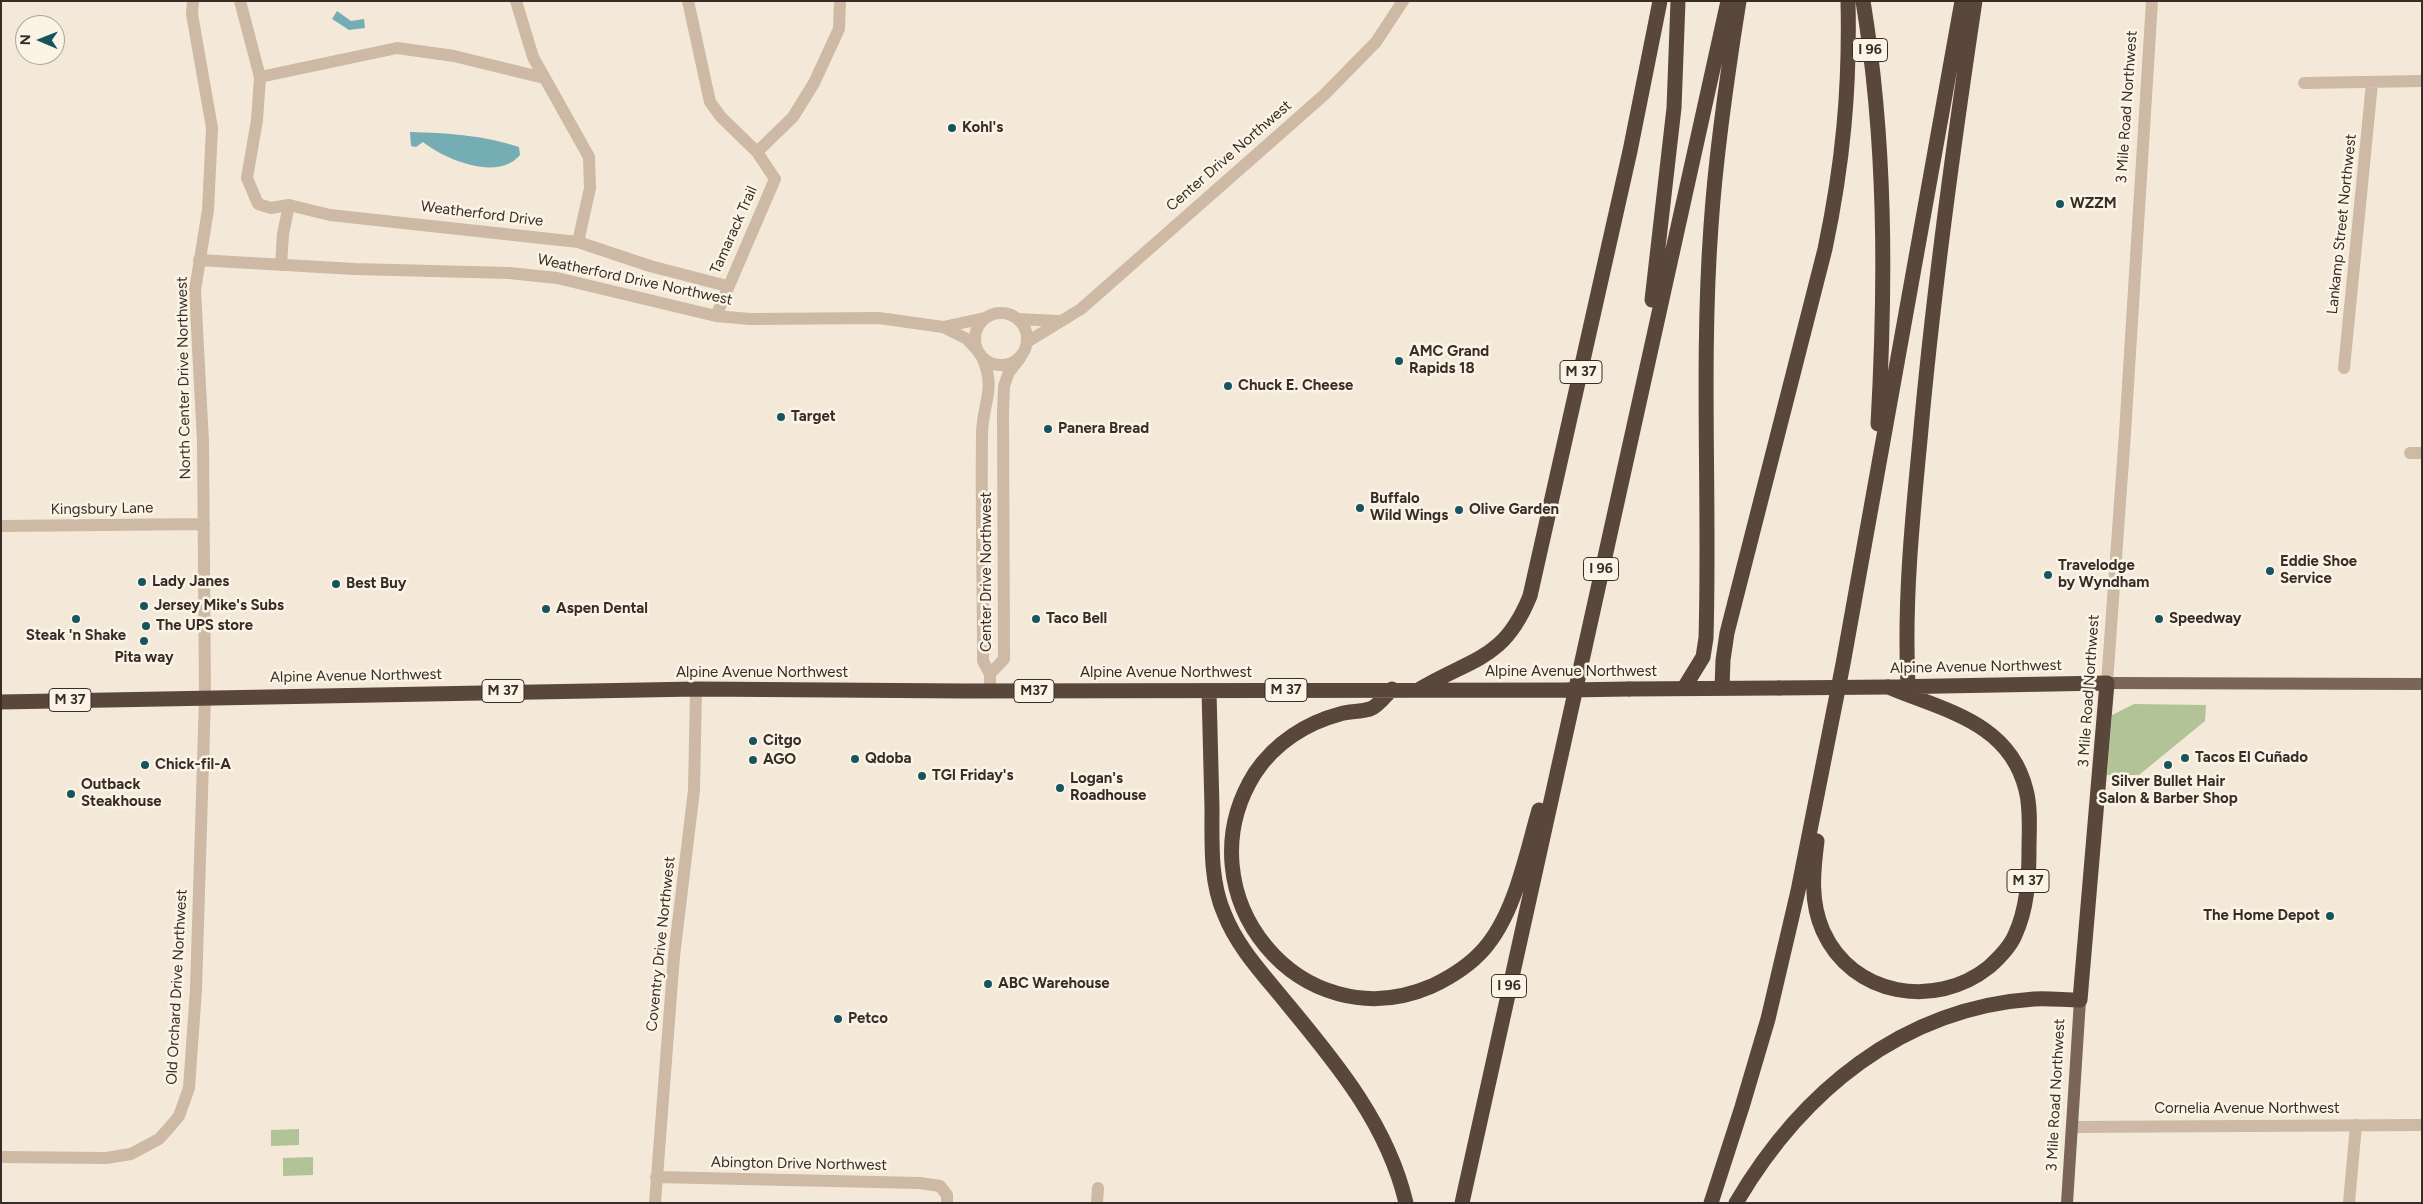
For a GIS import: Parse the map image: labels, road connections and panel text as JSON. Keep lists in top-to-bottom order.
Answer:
{
  "streets": {
    "highway": [
      "I 96",
      "3 Mile Road Northwest",
      "M 37",
      "Alpine Avenue Northwest",
      "M37"
    ],
    "street": [
      "Center Drive Northwest",
      "Weatherford Drive",
      "Lankamp Street Northwest",
      "Tamarack Trail",
      "Weatherford Drive Northwest",
      "North Center Drive Northwest",
      "Kingsbury Lane",
      "Coventry Drive Northwest",
      "Old Orchard Drive Northwest",
      "Cornelia Avenue Northwest",
      "Abington Drive Northwest"
    ]
  },
  "crossings": [
    ["I 96", "M 37"],
    ["3 Mile Road Northwest", "Alpine Avenue Northwest"],
    ["3 Mile Road Northwest", "Cornelia Avenue Northwest"],
    ["Center Drive Northwest", "Weatherford Drive Northwest"],
    ["Weatherford Drive", "Tamarack Trail"],
    ["Tamarack Trail", "Weatherford Drive Northwest"],
    ["Weatherford Drive Northwest", "North Center Drive Northwest"],
    ["M 37", "Alpine Avenue Northwest"],
    ["North Center Drive Northwest", "Kingsbury Lane"],
    ["North Center Drive Northwest", "Alpine Avenue Northwest"],
    ["North Center Drive Northwest", "Old Orchard Drive Northwest"],
    ["Alpine Avenue Northwest", "Coventry Drive Northwest"],
    ["Alpine Avenue Northwest", "Old Orchard Drive Northwest"],
    ["Coventry Drive Northwest", "Abington Drive Northwest"]
  ],
  "places": [
    "Kohl's",
    "WZZM",
    "AMC Grand Rapids 18",
    "Chuck E. Cheese",
    "Target",
    "Panera Bread",
    "Buffalo Wild Wings",
    "Olive Garden",
    "Eddie Shoe Service",
    "Travelodge by Wyndham",
    "Lady Janes",
    "Best Buy",
    "Jersey Mike's Subs",
    "Aspen Dental",
    "Steak 'n Shake",
    "Taco Bell",
    "Speedway",
    "The UPS store",
    "Pita way",
    "Citgo",
    "Tacos El Cuñado",
    "Qdoba",
    "AGO",
    "Chick-fil-A",
    "Silver Bullet Hair Salon & Barber Shop",
    "TGI Friday's",
    "Logan's Roadhouse",
    "Outback Steakhouse",
    "The Home Depot",
    "ABC Warehouse",
    "Petco"
  ],
  "north": "left"
}
